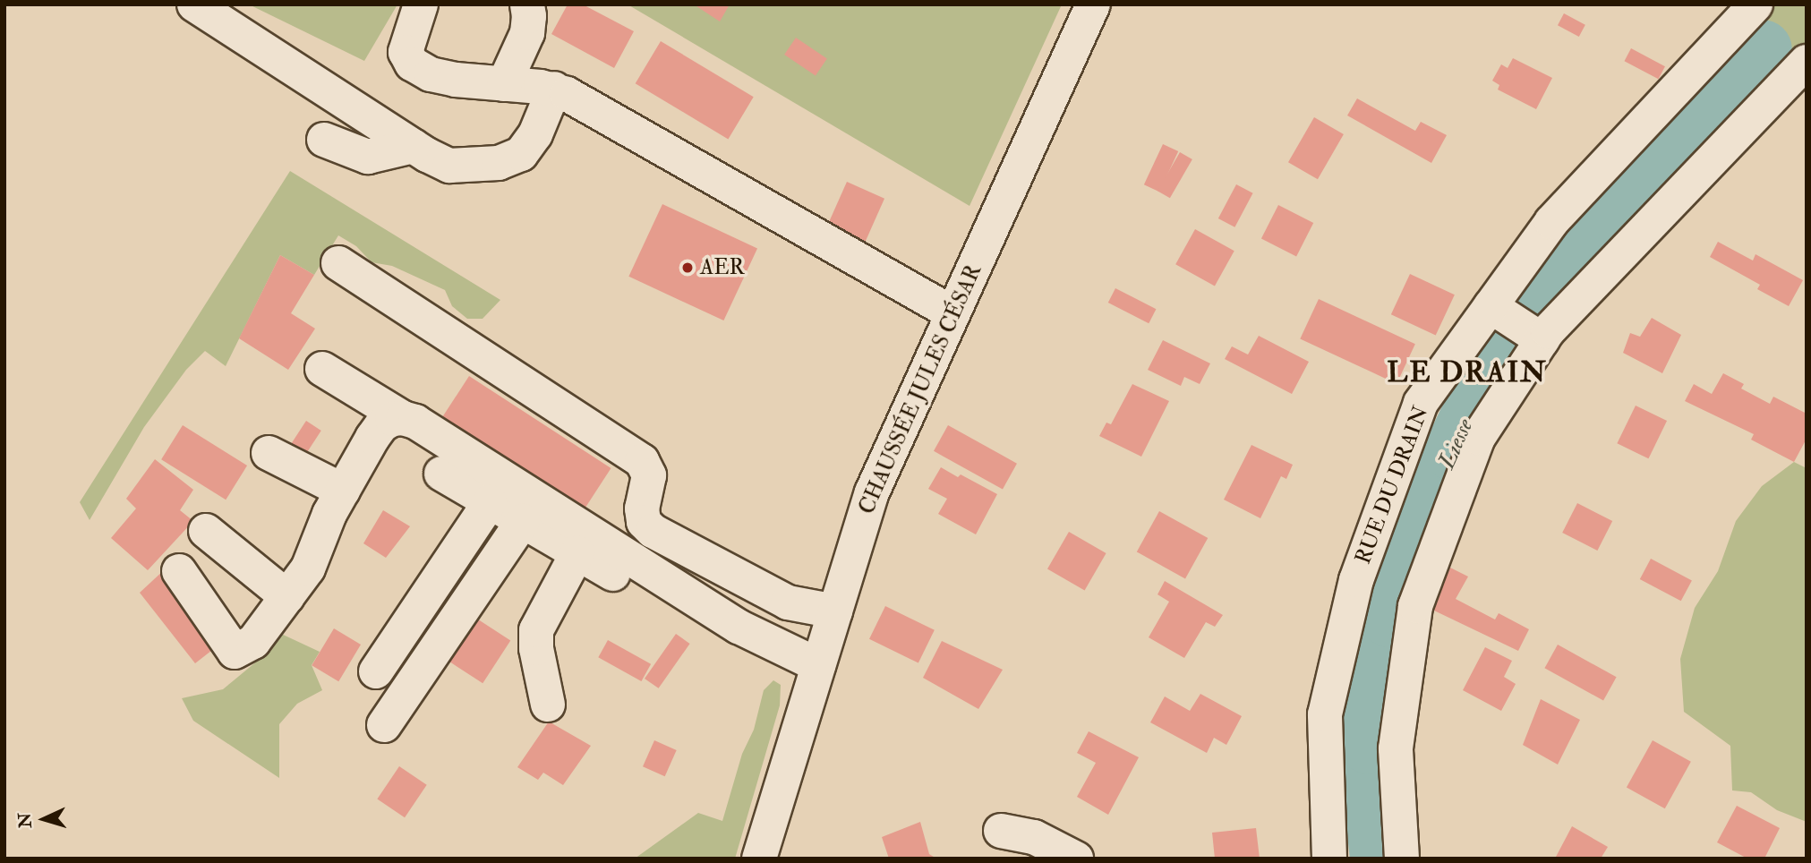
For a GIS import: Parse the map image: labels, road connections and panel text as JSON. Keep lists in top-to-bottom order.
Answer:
{
  "streets": {
    "street": ["CHAUSSÉE JULES CÉSAR", "RUE DU DRAIN"]
  },
  "districts": ["LE DRAIN"],
  "water": ["Liesse"],
  "places": ["AER"],
  "north": "left"
}
